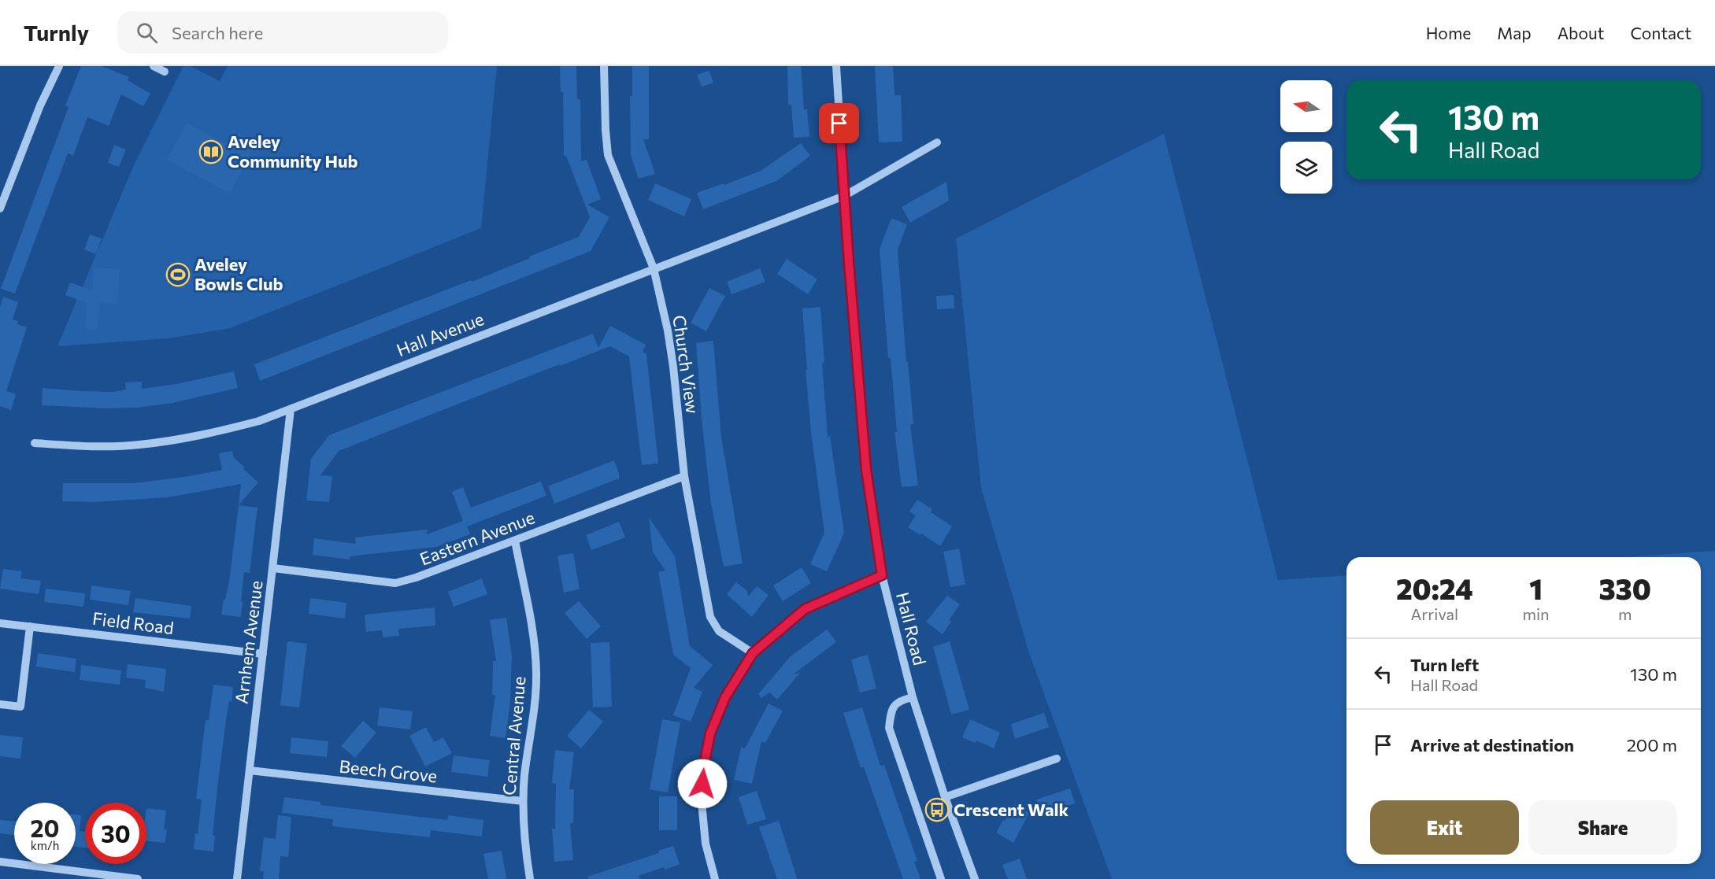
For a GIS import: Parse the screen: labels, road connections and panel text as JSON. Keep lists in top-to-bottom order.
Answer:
{
  "streets": {
    "street": [
      "Hall Avenue",
      "Church View",
      "Eastern Avenue",
      "Field Road",
      "Hall Road",
      "Arnhem Avenue",
      "Central Avenue",
      "Beech Grove"
    ]
  },
  "crossings": [
    ["Hall Avenue", "Church View"],
    ["Hall Avenue", "Hall Road"],
    ["Hall Avenue", "Arnhem Avenue"],
    ["Church View", "Eastern Avenue"],
    ["Eastern Avenue", "Arnhem Avenue"],
    ["Eastern Avenue", "Central Avenue"],
    ["Field Road", "Arnhem Avenue"],
    ["Arnhem Avenue", "Beech Grove"],
    ["Central Avenue", "Beech Grove"]
  ],
  "places": {
    "library": ["Aveley Community Hub"],
    "sports": ["Aveley Bowls Club"],
    "bus stop": ["Crescent Walk"]
  },
  "north": "left",
  "page": {
    "header": "Turnly",
    "search": "Search here",
    "nav": [
      "Home",
      "Map",
      "About",
      "Contact"
    ],
    "turn": ["130 m", "Hall Road"],
    "eta": [
      "20:24",
      "Arrival",
      "1",
      "min",
      "330",
      "m"
    ],
    "list": [
      {
        "name": "Turn left",
        "note": "Hall Road",
        "value": "130 m"
      },
      {
        "name": "Arrive at destination",
        "value": "200 m"
      }
    ],
    "buttons": ["Exit", "Share"],
    "speed": "20 km/h",
    "limit": "30"
  }
}
